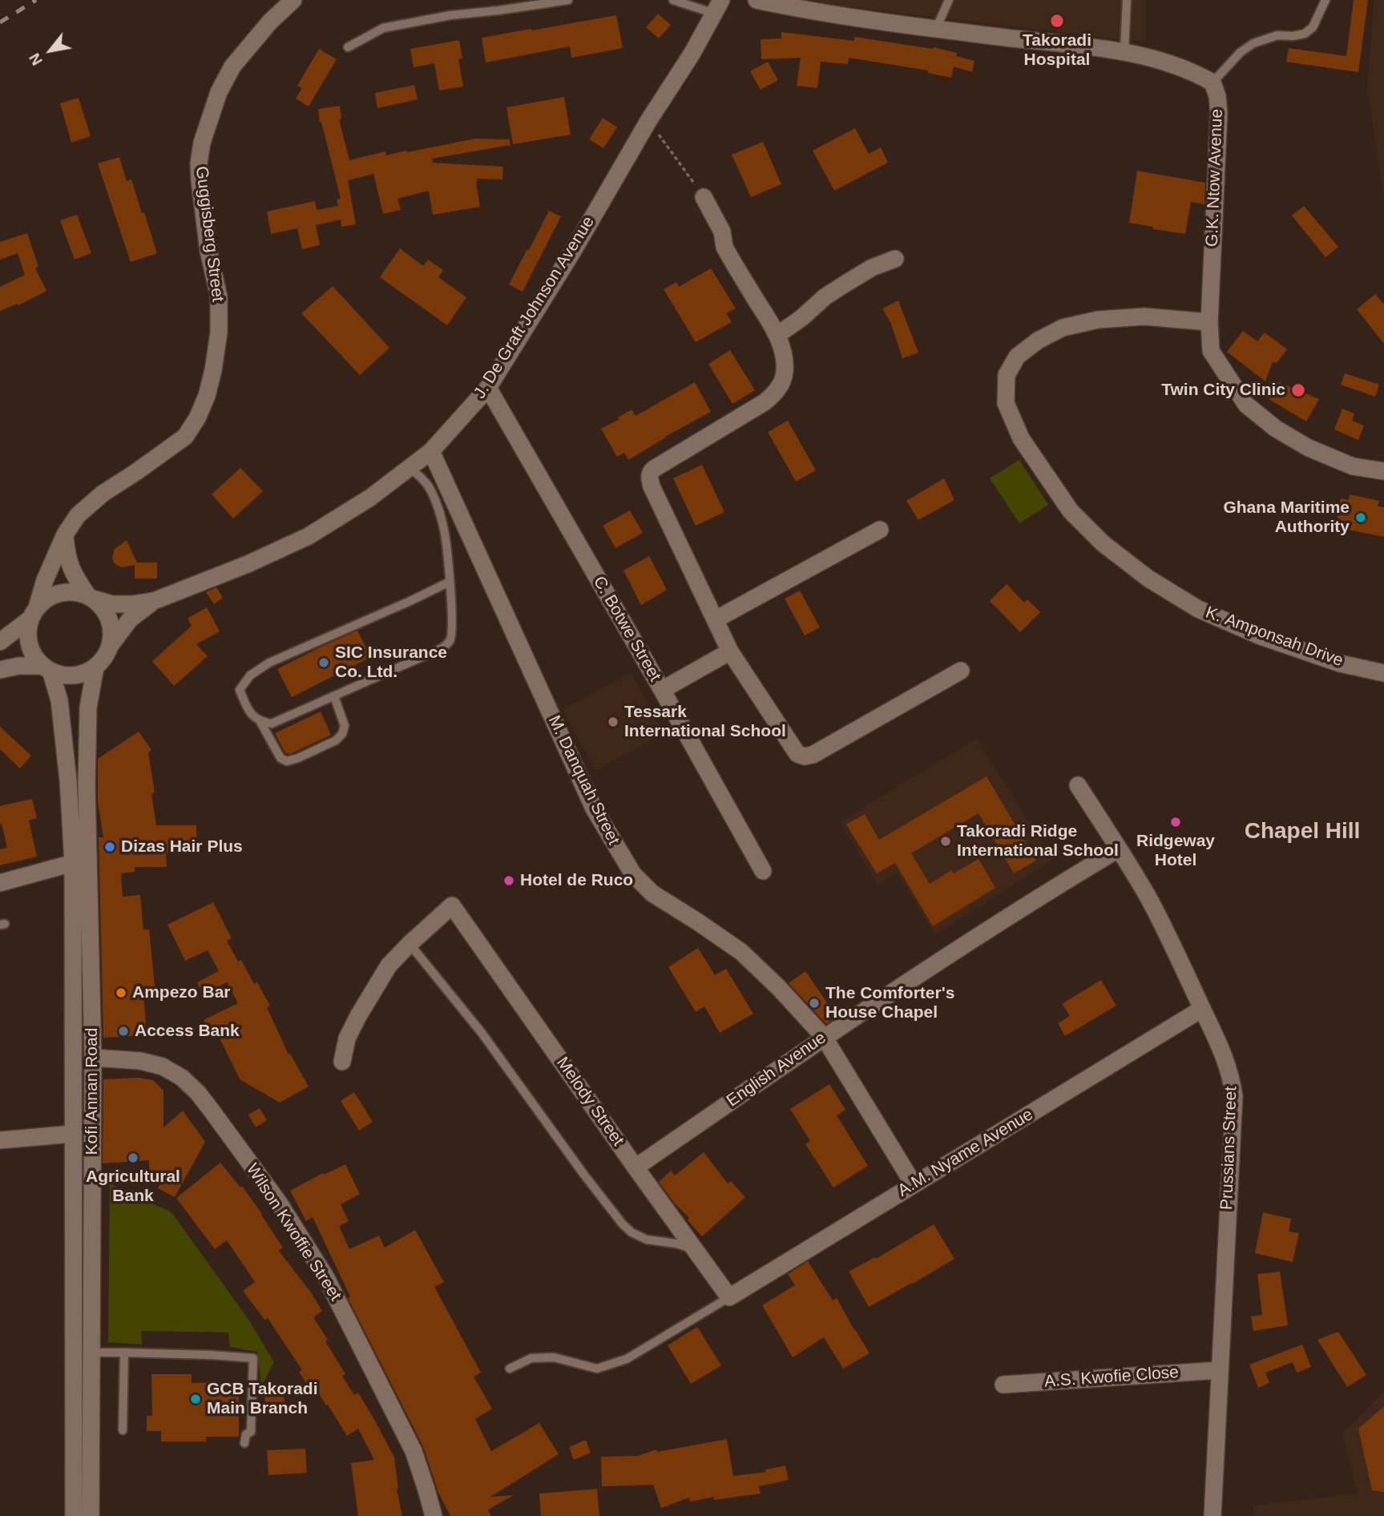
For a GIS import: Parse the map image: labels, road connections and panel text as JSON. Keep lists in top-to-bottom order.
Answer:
{
  "streets": {
    "street": [
      "G.K. Ntow Avenue",
      "Guggisberg Street",
      "J. De Graft Johnson Avenue",
      "C. Botwe Street",
      "K. Amponsah Drive",
      "M. Danquah Street",
      "English Avenue",
      "Kofi Annan Road",
      "Melody Street",
      "Prussians Street",
      "A.M. Nyame Avenue",
      "Wilson Kwoffie Street",
      "A.S. Kwofie Close"
    ]
  },
  "crossings": [
    ["G.K. Ntow Avenue", "K. Amponsah Drive"],
    ["Guggisberg Street", "J. De Graft Johnson Avenue"],
    ["Guggisberg Street", "Kofi Annan Road"],
    ["J. De Graft Johnson Avenue", "C. Botwe Street"],
    ["J. De Graft Johnson Avenue", "M. Danquah Street"],
    ["J. De Graft Johnson Avenue", "Kofi Annan Road"],
    ["M. Danquah Street", "English Avenue"],
    ["M. Danquah Street", "A.M. Nyame Avenue"],
    ["English Avenue", "Melody Street"],
    ["English Avenue", "Prussians Street"],
    ["Kofi Annan Road", "Wilson Kwoffie Street"],
    ["Melody Street", "A.M. Nyame Avenue"],
    ["Prussians Street", "A.M. Nyame Avenue"],
    ["Prussians Street", "A.S. Kwofie Close"]
  ],
  "districts": ["Chapel Hill"],
  "places": [
    "Takoradi Hospital",
    "Twin City Clinic",
    "Ghana Maritime Authority",
    "SIC Insurance Co. Ltd.",
    "Tessark International School",
    "Ridgeway Hotel",
    "Takoradi Ridge International School",
    "Dizas Hair Plus",
    "Hotel de Ruco",
    "Ampezo Bar",
    "The Comforter's House Chapel",
    "Access Bank",
    "Agricultural Bank",
    "GCB Takoradi Main Branch"
  ],
  "north": "bottom left"
}
